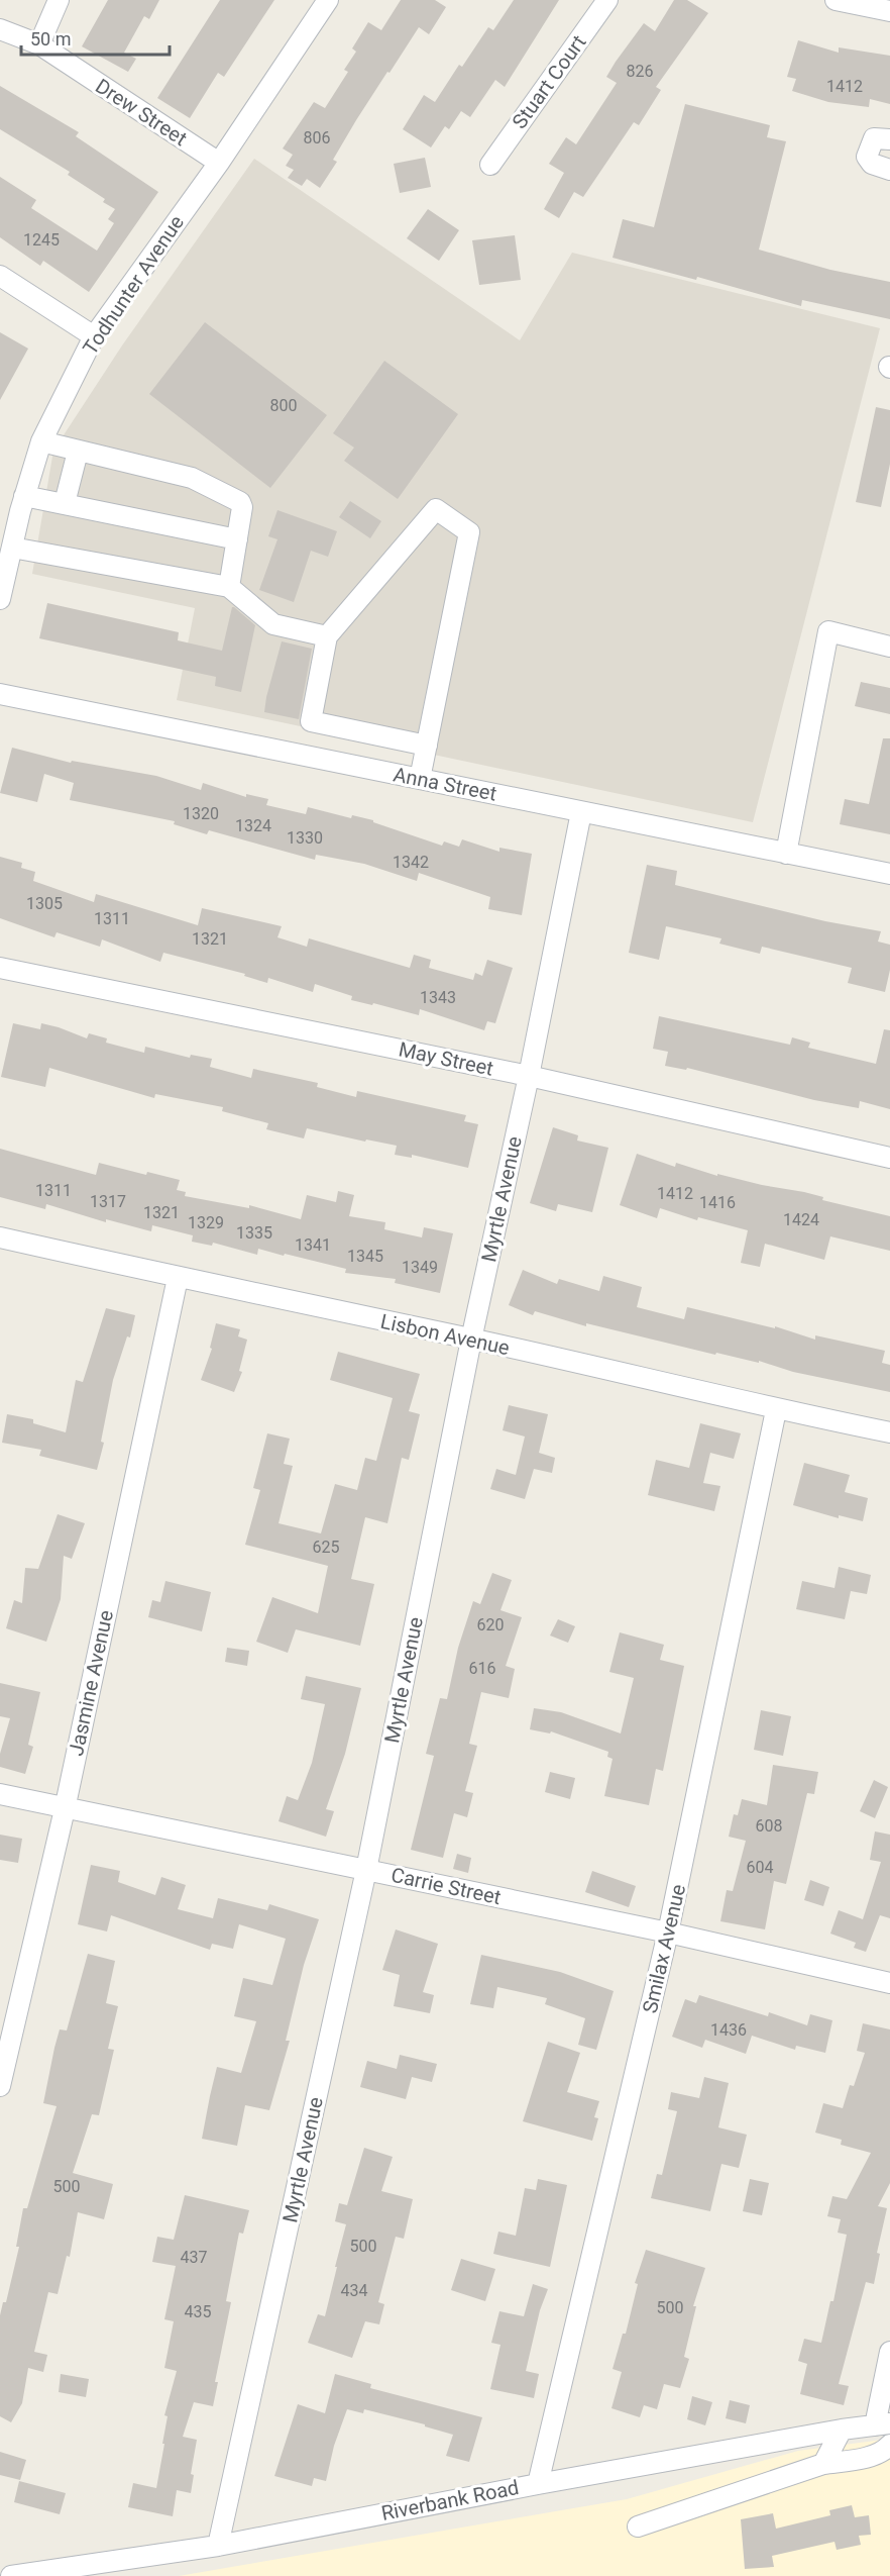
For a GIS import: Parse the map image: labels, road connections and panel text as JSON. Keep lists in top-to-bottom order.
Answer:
{
  "streets": {
    "street": [
      "Stuart Court",
      "Drew Street",
      "Todhunter Avenue",
      "Anna Street",
      "May Street",
      "Myrtle Avenue",
      "Lisbon Avenue",
      "Jasmine Avenue",
      "Carrie Street",
      "Smilax Avenue",
      "Riverbank Road"
    ]
  },
  "crossings": [
    ["Drew Street", "Todhunter Avenue"],
    ["Anna Street", "Myrtle Avenue"],
    ["May Street", "Myrtle Avenue"],
    ["Myrtle Avenue", "Lisbon Avenue"],
    ["Myrtle Avenue", "Carrie Street"],
    ["Myrtle Avenue", "Riverbank Road"],
    ["Lisbon Avenue", "Jasmine Avenue"],
    ["Lisbon Avenue", "Smilax Avenue"],
    ["Jasmine Avenue", "Carrie Street"],
    ["Carrie Street", "Smilax Avenue"],
    ["Smilax Avenue", "Riverbank Road"]
  ],
  "house_numbers": [
    "826",
    "1412",
    "806",
    "1245",
    "800",
    "1320",
    "1324",
    "1330",
    "1342",
    "1305",
    "1311",
    "1321",
    "1343",
    "1311",
    "1412",
    "1317",
    "1416",
    "1321",
    "1424",
    "1329",
    "1335",
    "1341",
    "1345",
    "1349",
    "625",
    "620",
    "616",
    "608",
    "604",
    "1436",
    "500",
    "500",
    "437",
    "434",
    "500",
    "435"
  ],
  "scale_bar": "50 m"
}
